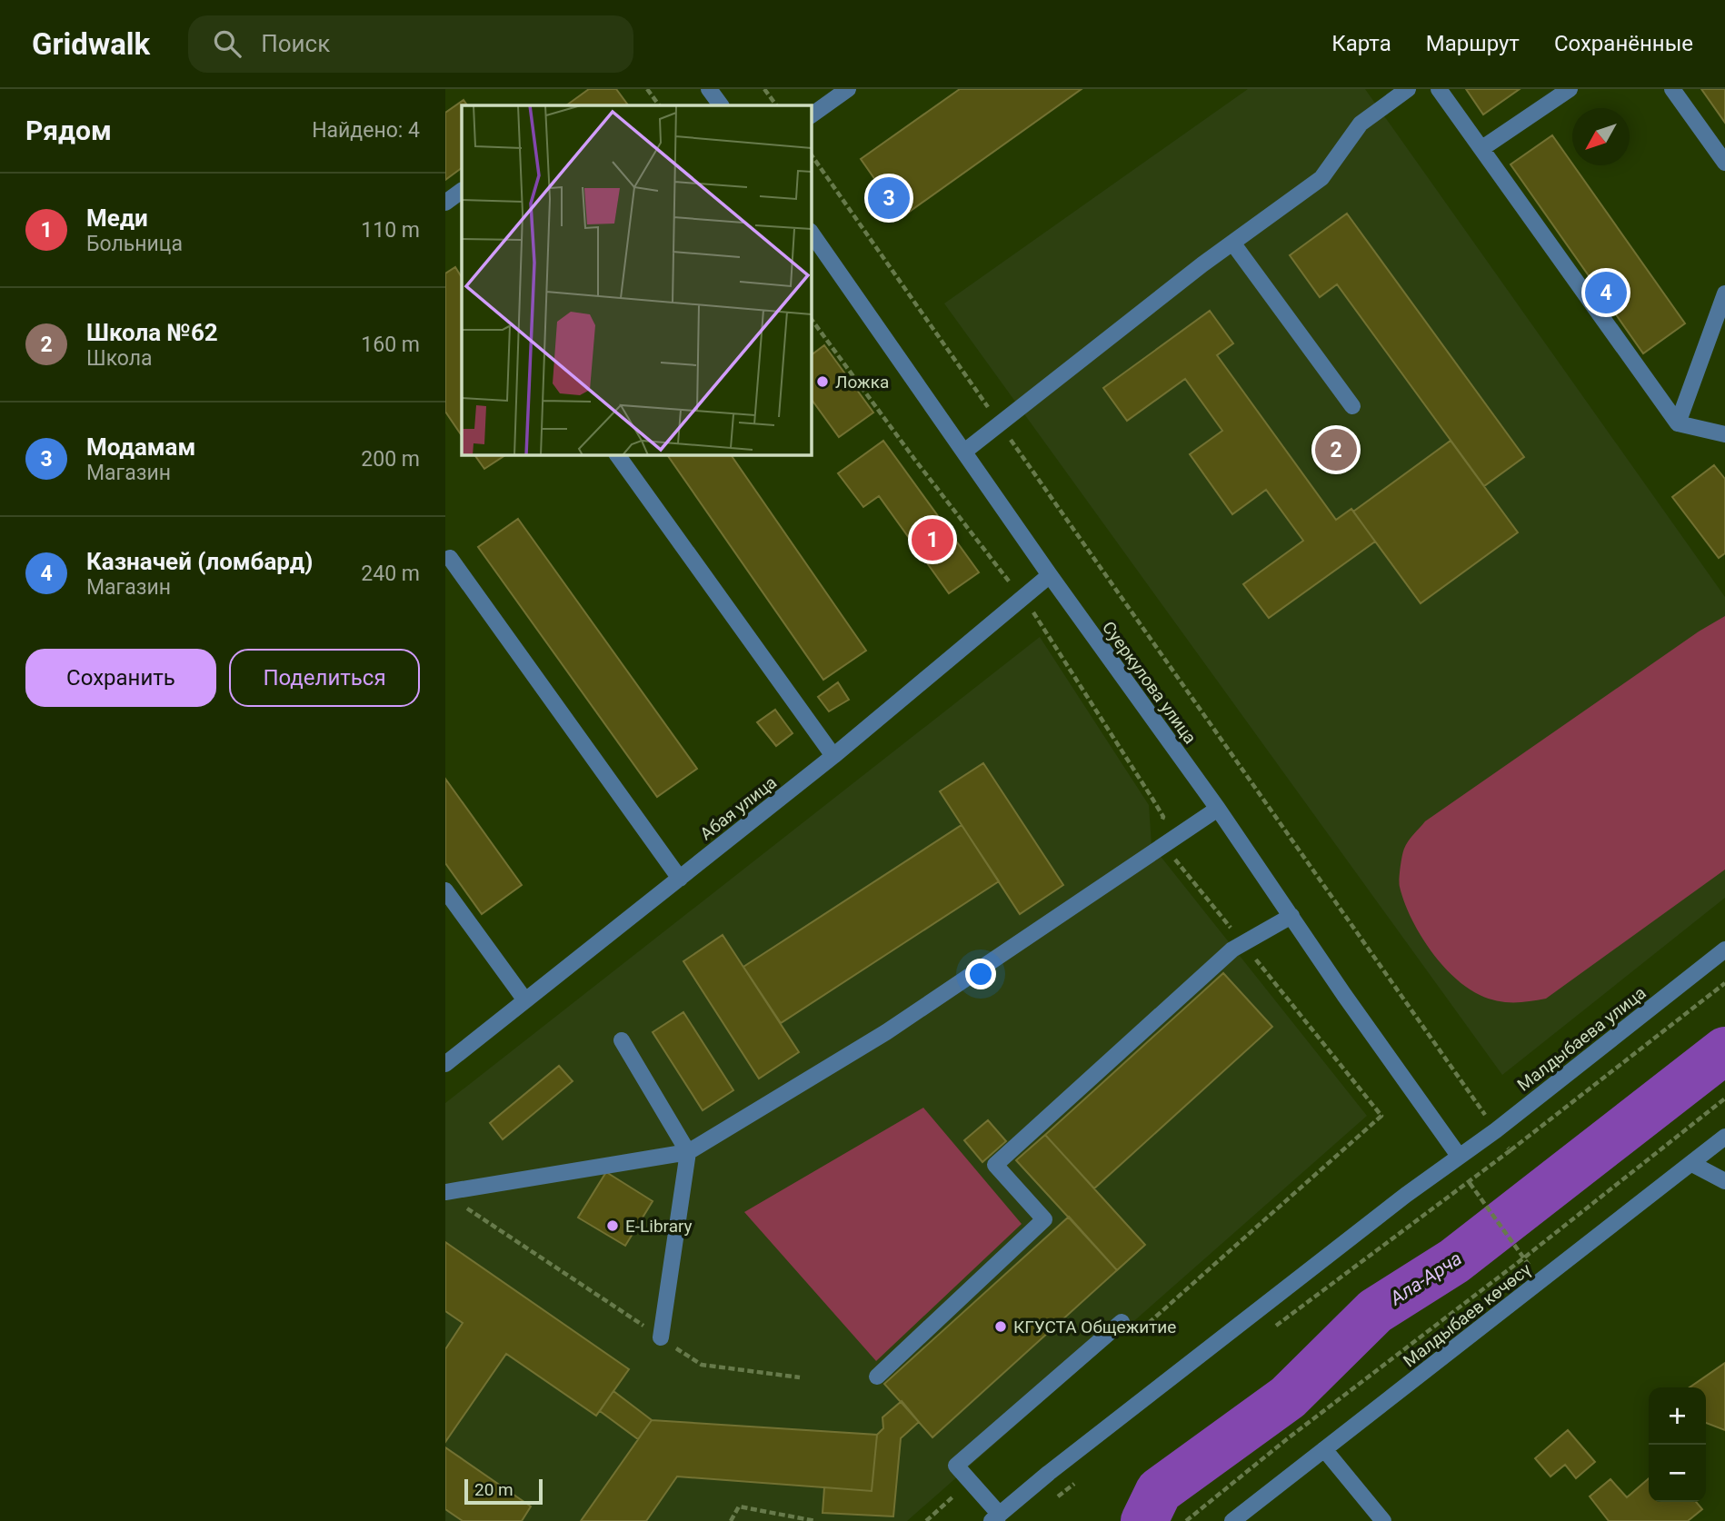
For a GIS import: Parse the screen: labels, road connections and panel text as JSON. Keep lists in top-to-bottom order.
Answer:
{
  "streets": {
    "street": [
      "Суеркулова улица",
      "Абая улица",
      "Малдыбаева улица",
      "Малдыбаев көчөсү"
    ]
  },
  "crossings": [
    ["Суеркулова улица", "Абая улица"],
    ["Суеркулова улица", "Малдыбаева улица"]
  ],
  "water": ["Ала-Арча"],
  "places": ["Ложка", "E-Library", "КГУСТА Общежитие"],
  "scale_bar": "20 m",
  "north": "bottom left",
  "page": {
    "header": "Gridwalk",
    "search": "Поиск",
    "nav": ["Карта", "Маршрут", "Сохранённые"],
    "heading": ["Рядом", "Найдено: 4"],
    "list": [
      {
        "mark": "1",
        "name": "Меди",
        "note": "Больница",
        "value": "110 m"
      },
      {
        "mark": "2",
        "name": "Школа №62",
        "note": "Школа",
        "value": "160 m"
      },
      {
        "mark": "3",
        "name": "Модамам",
        "note": "Магазин",
        "value": "200 m"
      },
      {
        "mark": "4",
        "name": "Казначей (ломбард)",
        "note": "Магазин",
        "value": "240 m"
      }
    ],
    "pins": [
      "3",
      "4",
      "2",
      "1"
    ],
    "buttons": ["Сохранить", "Поделиться"],
    "map_buttons": ["+", "−"],
    "scale": "20 m"
  }
}
